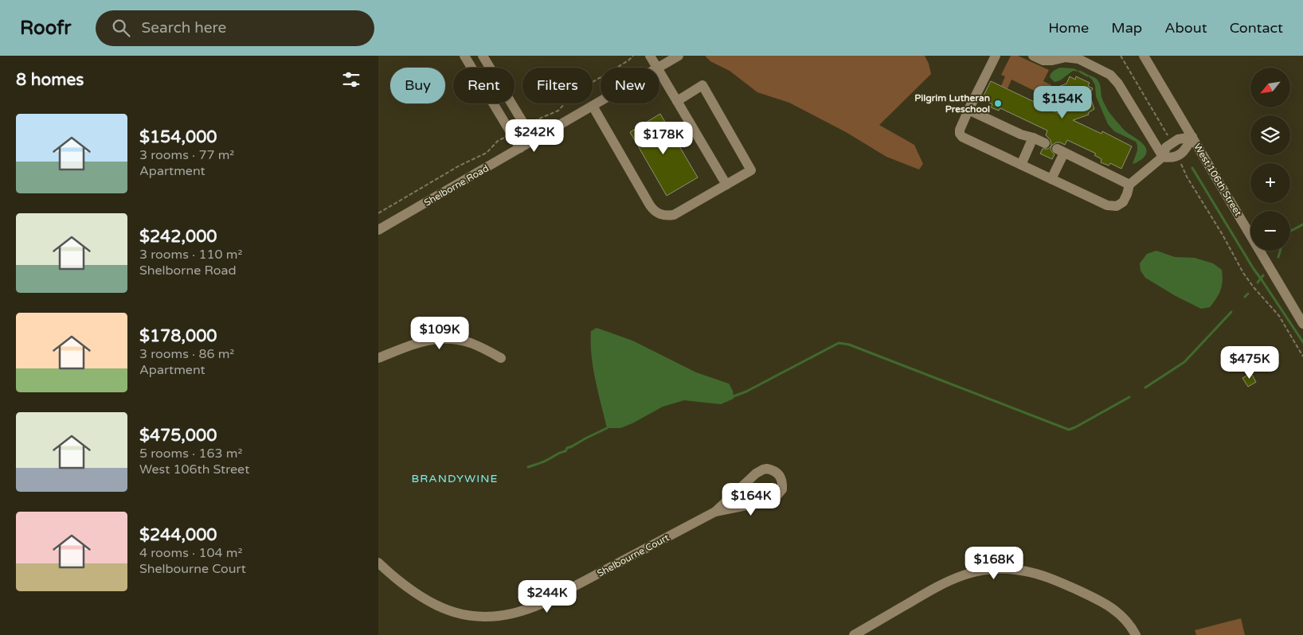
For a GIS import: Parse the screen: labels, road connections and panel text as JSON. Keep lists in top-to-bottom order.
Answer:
{
  "streets": {
    "street": ["West 106th Street", "Shelborne Road", "Shelbourne Court"]
  },
  "districts": ["BRANDYWINE"],
  "places": ["Pilgrim Lutheran Preschool"],
  "north": "bottom left",
  "page": {
    "header": "Roofr",
    "search": "Search here",
    "nav": [
      "Home",
      "Map",
      "About",
      "Contact"
    ],
    "heading": "8 homes",
    "map_buttons": ["+", "−"],
    "chip": [
      "Buy",
      "Rent",
      "Filters",
      "New"
    ],
    "price": [
      "$154K",
      "$242K",
      "$178K",
      "$109K",
      "$475K",
      "$164K",
      "$168K",
      "$244K"
    ],
    "list": [
      {
        "name": "$154,000",
        "note": "3 rooms · 77 m² · Apartment"
      },
      {
        "name": "$242,000",
        "note": "3 rooms · 110 m² · Shelborne Road"
      },
      {
        "name": "$178,000",
        "note": "3 rooms · 86 m² · Apartment"
      },
      {
        "name": "$475,000",
        "note": "5 rooms · 163 m² · West 106th Street"
      },
      {
        "name": "$244,000",
        "note": "4 rooms · 104 m² · Shelbourne Court"
      }
    ]
  }
}
